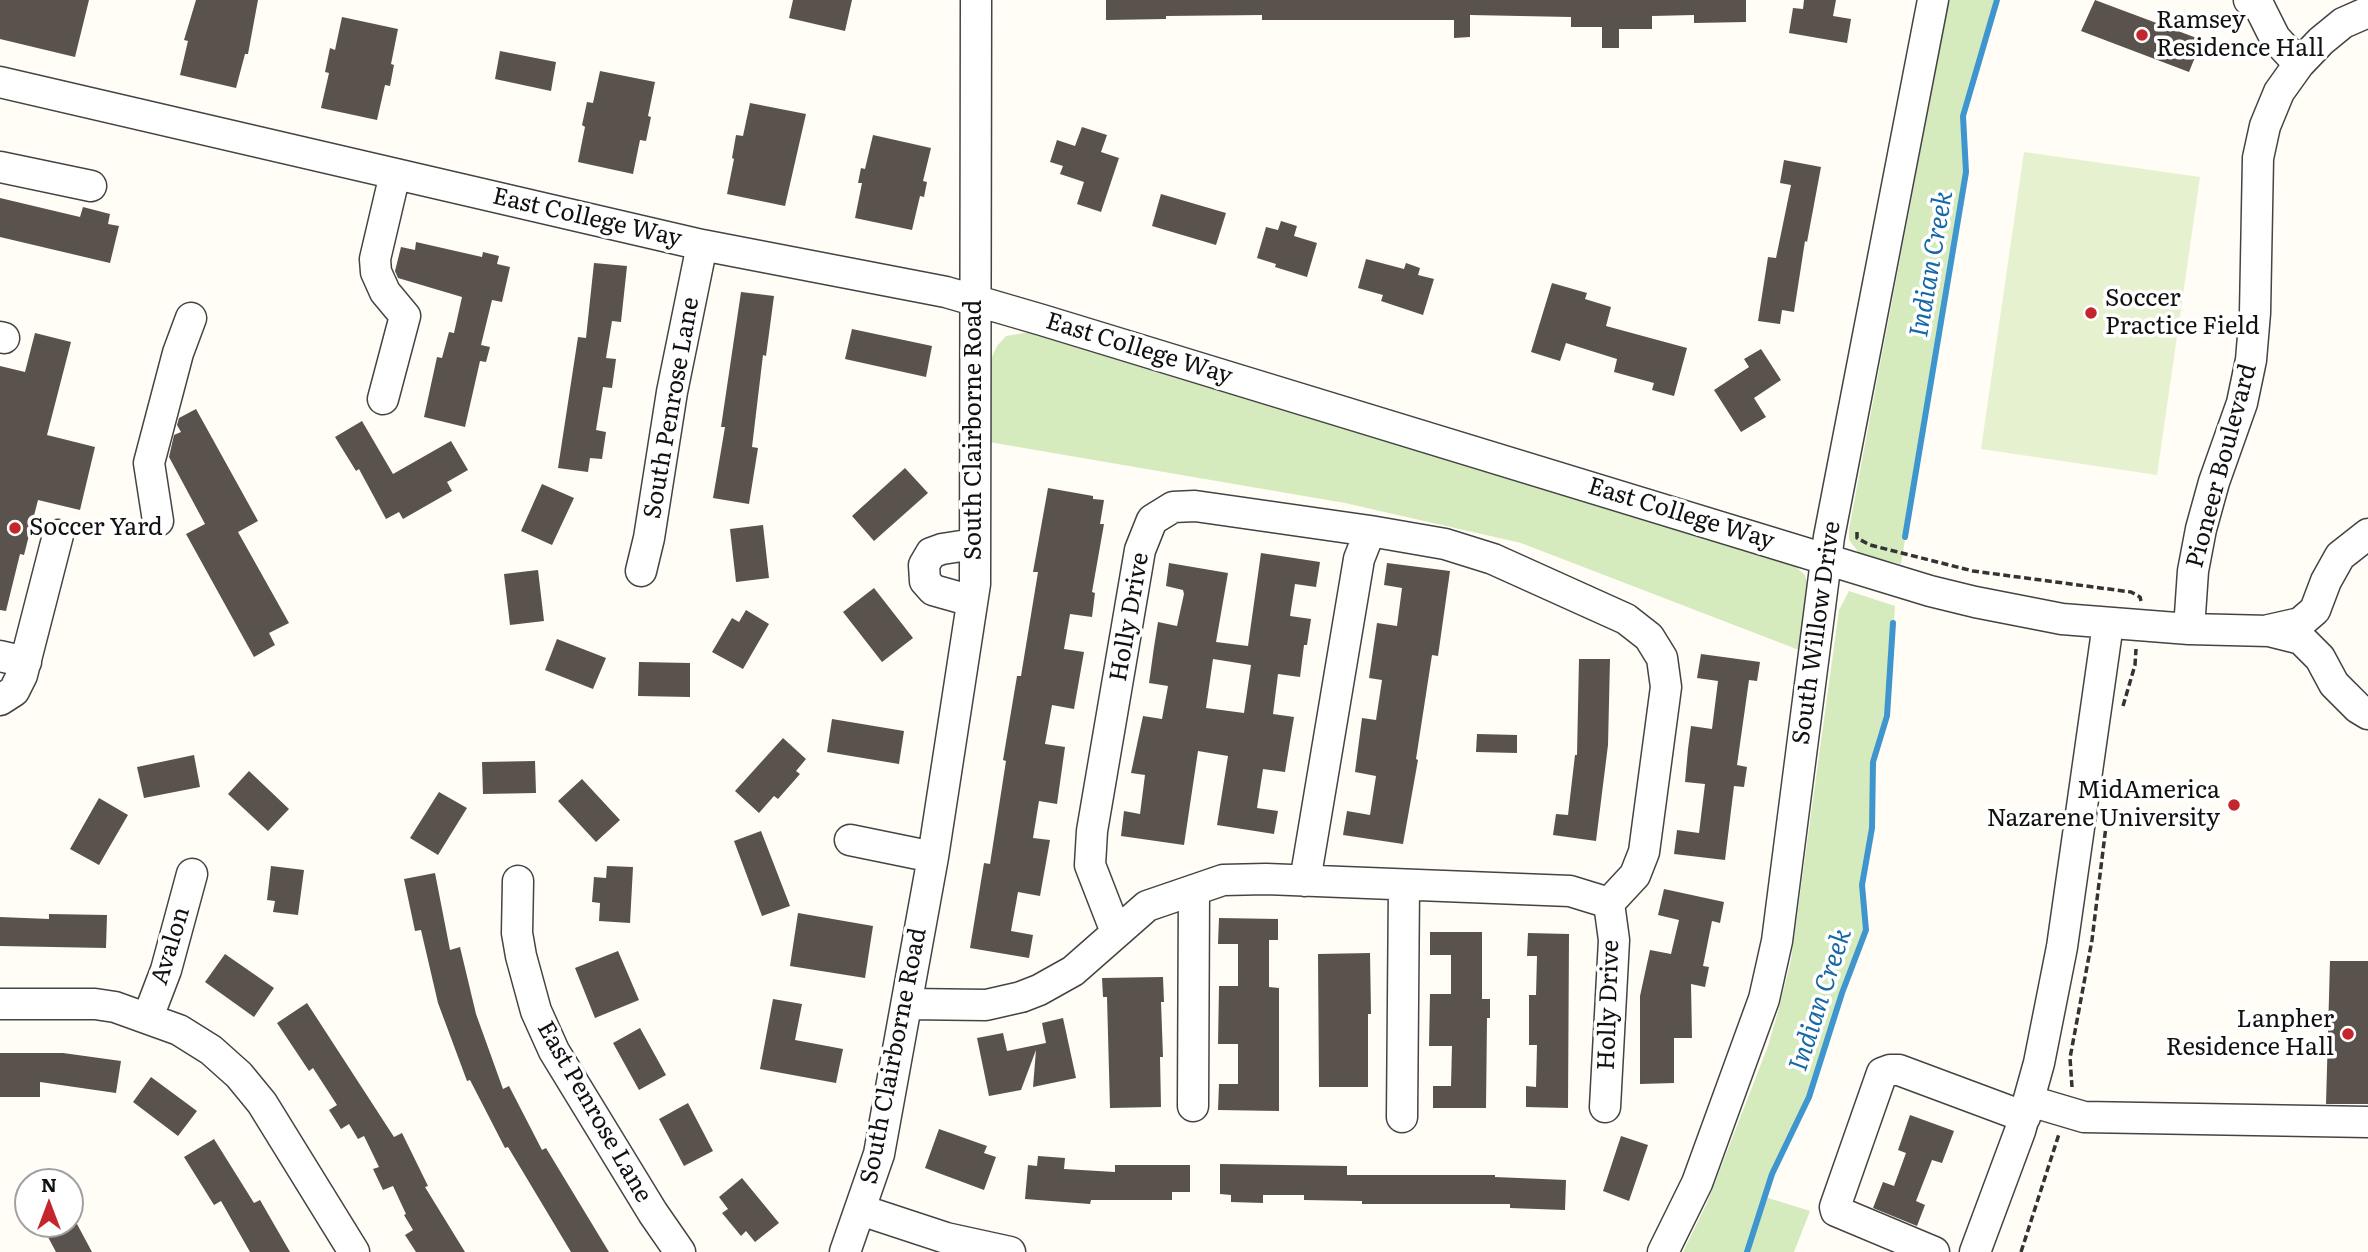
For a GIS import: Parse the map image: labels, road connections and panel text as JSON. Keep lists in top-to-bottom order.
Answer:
{
  "streets": {
    "street": [
      "East College Way",
      "South Penrose Lane",
      "South Clairborne Road",
      "Pioneer Boulevard",
      "Holly Drive",
      "South Willow Drive",
      "Avalon",
      "East Penrose Lane"
    ]
  },
  "crossings": [
    ["East College Way", "South Penrose Lane"],
    ["East College Way", "South Clairborne Road"],
    ["East College Way", "Pioneer Boulevard"],
    ["East College Way", "South Willow Drive"]
  ],
  "water": ["Indian Creek"],
  "places": [
    "Ramsey Residence Hall",
    "Soccer Practice Field",
    "Soccer Yard",
    "MidAmerica Nazarene University",
    "Lanpher Residence Hall"
  ],
  "north": "top"
}
